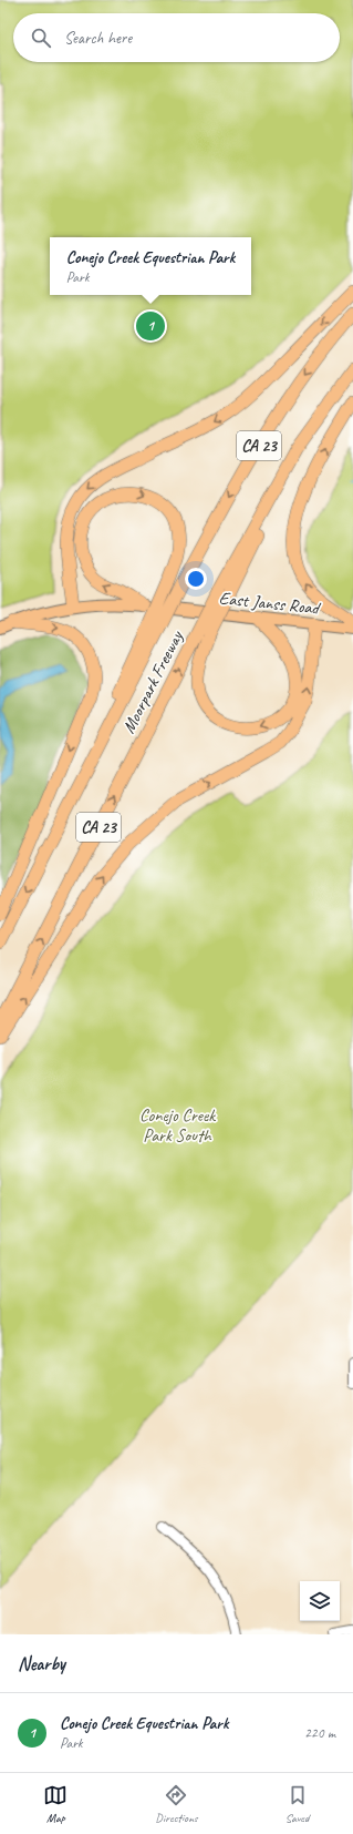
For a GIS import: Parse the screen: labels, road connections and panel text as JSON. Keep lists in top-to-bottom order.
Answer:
{
  "streets": {
    "highway": ["CA 23", "Moorpark Freeway"],
    "main road": ["East Janss Road"]
  },
  "parks": ["Conejo Creek Park South"],
  "page": {
    "search": "Search here",
    "popup": ["Conejo Creek Equestrian Park", "Park"],
    "pins": "1",
    "heading": "Nearby",
    "list": [
      {
        "mark": "1",
        "name": "Conejo Creek Equestrian Park",
        "note": "Park",
        "value": "220 m"
      }
    ],
    "nav": ["Map", "Directions", "Saved"]
  }
}
